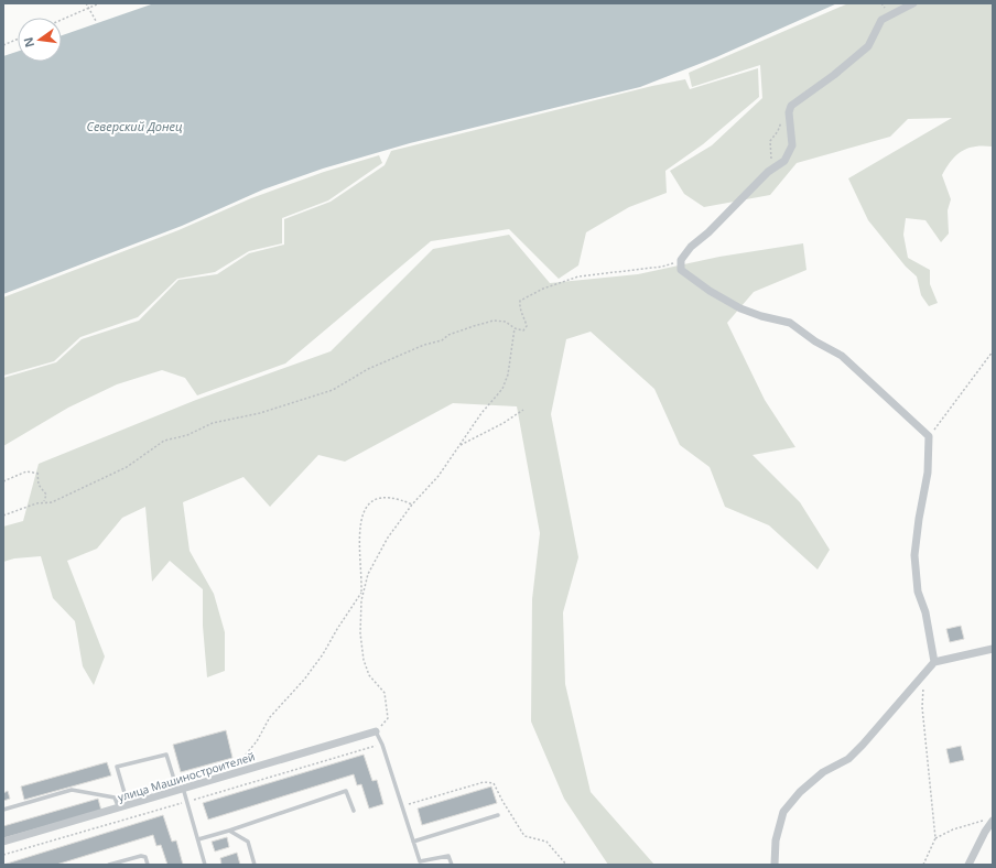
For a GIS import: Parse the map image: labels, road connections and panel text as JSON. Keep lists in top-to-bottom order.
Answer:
{
  "streets": {
    "street": ["улица Машиностроителей"]
  },
  "water": ["Северский Донец"],
  "north": "left"
}
